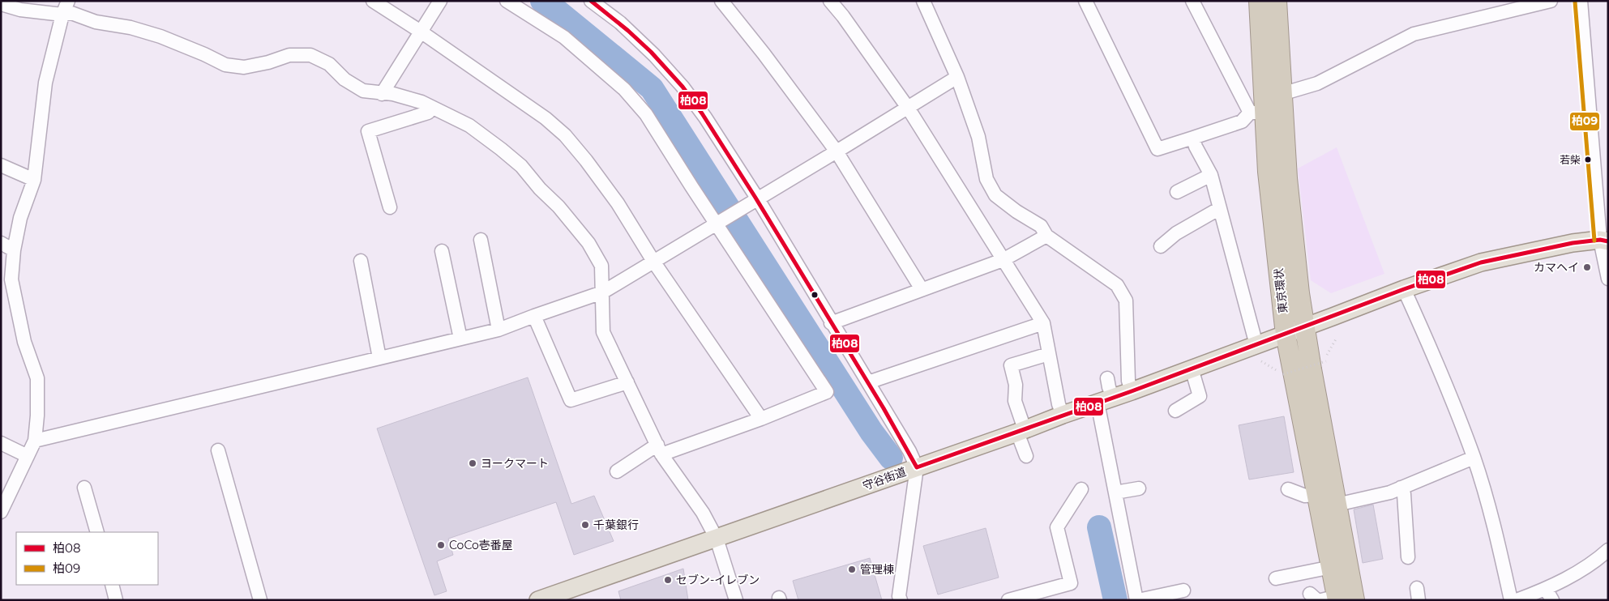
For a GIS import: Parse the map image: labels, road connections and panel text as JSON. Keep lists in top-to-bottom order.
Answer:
{
  "streets": {
    "highway": ["東京環状"],
    "main road": ["守谷街道"]
  },
  "crossings": [
    ["東京環状", "守谷街道"]
  ],
  "places": [
    "若柴",
    "カマヘイ",
    "ヨークマート",
    "千葉銀行",
    "CoCo壱番屋",
    "管理棟",
    "セブン-イレブン"
  ],
  "lines": ["transit line 柏08", "transit line 柏09"],
  "legend": ["柏08", "柏09"]
}
